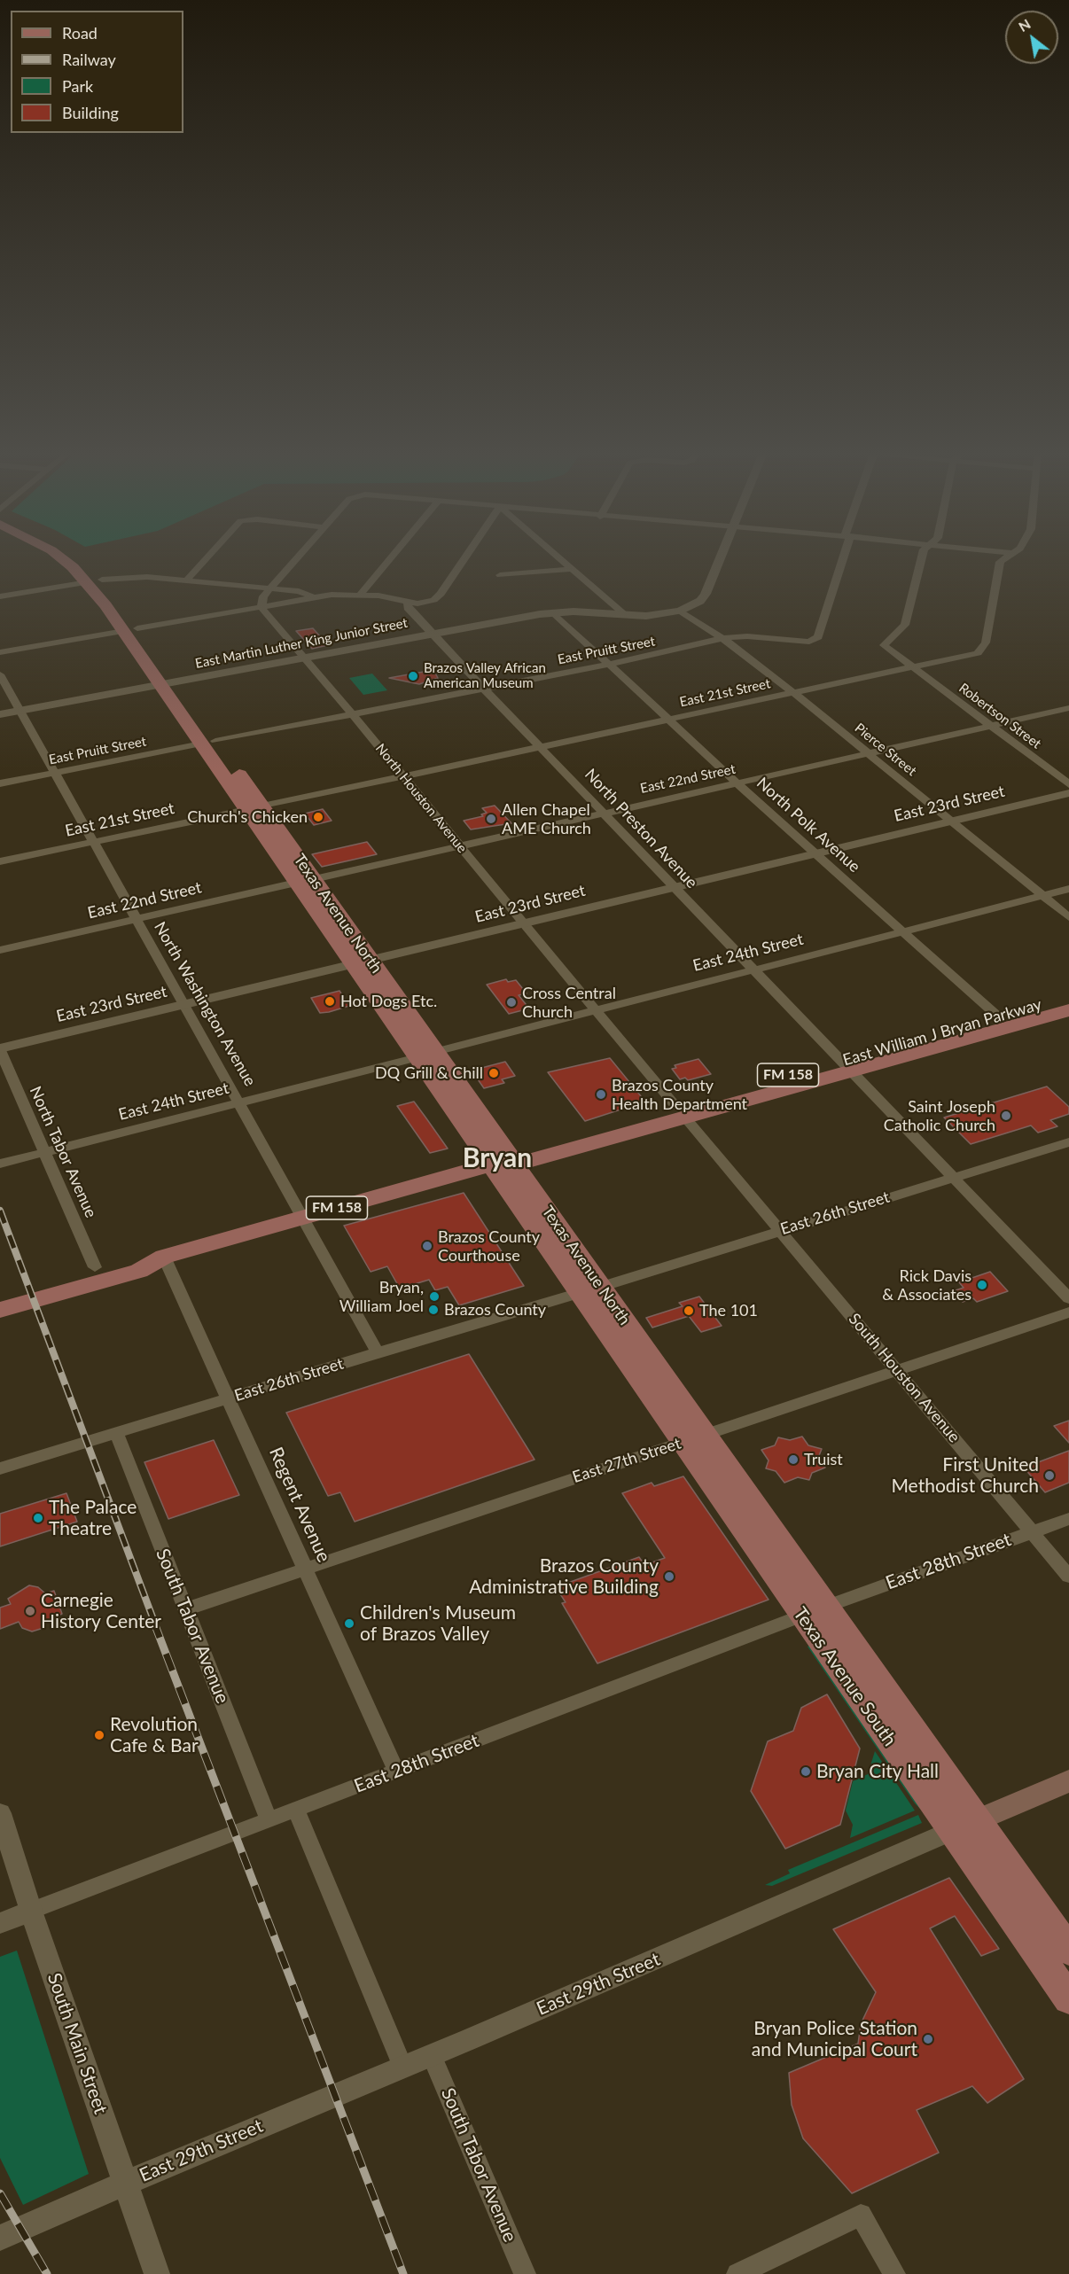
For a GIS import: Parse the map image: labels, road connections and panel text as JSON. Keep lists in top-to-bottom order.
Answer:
{
  "streets": {
    "main road": [
      "Texas Avenue North",
      "East William J Bryan Parkway",
      "FM 158",
      "Texas Avenue South",
      "East 29th Street"
    ],
    "street": [
      "East Martin Luther King Junior Street",
      "East Pruitt Street",
      "East 21st Street",
      "Robertson Street",
      "Pierce Street",
      "East 22nd Street",
      "North Houston Avenue",
      "East 23rd Street",
      "North Polk Avenue",
      "North Preston Avenue",
      "East 24th Street",
      "North Washington Avenue",
      "North Tabor Avenue",
      "East 26th Street",
      "South Houston Avenue",
      "East 27th Street",
      "Regent Avenue",
      "East 28th Street",
      "South Tabor Avenue",
      "South Main Street"
    ]
  },
  "crossings": [
    ["East Martin Luther King Junior Street", "Pierce Street"],
    ["East Martin Luther King Junior Street", "North Houston Avenue"],
    ["East Martin Luther King Junior Street", "North Polk Avenue"],
    ["East Martin Luther King Junior Street", "North Preston Avenue"],
    ["East Martin Luther King Junior Street", "Texas Avenue North"],
    ["East Martin Luther King Junior Street", "North Washington Avenue"],
    ["East Pruitt Street", "Pierce Street"],
    ["East Pruitt Street", "North Houston Avenue"],
    ["East Pruitt Street", "North Polk Avenue"],
    ["East Pruitt Street", "North Preston Avenue"],
    ["East Pruitt Street", "Texas Avenue North"],
    ["East Pruitt Street", "North Washington Avenue"],
    ["East 21st Street", "Robertson Street"],
    ["East 21st Street", "Pierce Street"],
    ["East 21st Street", "North Houston Avenue"],
    ["East 21st Street", "North Polk Avenue"],
    ["East 21st Street", "North Preston Avenue"],
    ["East 21st Street", "Texas Avenue North"],
    ["East 21st Street", "North Washington Avenue"],
    ["Robertson Street", "East 22nd Street"],
    ["Pierce Street", "East 22nd Street"],
    ["Pierce Street", "East 23rd Street"],
    ["Pierce Street", "East 24th Street"],
    ["East 22nd Street", "North Houston Avenue"],
    ["East 22nd Street", "North Polk Avenue"],
    ["East 22nd Street", "North Preston Avenue"],
    ["East 22nd Street", "Texas Avenue North"],
    ["East 22nd Street", "North Washington Avenue"],
    ["North Houston Avenue", "East 23rd Street"],
    ["North Houston Avenue", "East 24th Street"],
    ["North Houston Avenue", "East William J Bryan Parkway"],
    ["North Houston Avenue", "East 26th Street"],
    ["North Houston Avenue", "South Houston Avenue"],
    ["East 23rd Street", "North Polk Avenue"],
    ["East 23rd Street", "North Preston Avenue"],
    ["East 23rd Street", "Texas Avenue North"],
    ["East 23rd Street", "North Washington Avenue"],
    ["East 23rd Street", "North Tabor Avenue"],
    ["North Polk Avenue", "East 24th Street"],
    ["North Polk Avenue", "East William J Bryan Parkway"],
    ["North Preston Avenue", "East 24th Street"],
    ["North Preston Avenue", "East William J Bryan Parkway"],
    ["North Preston Avenue", "East 26th Street"],
    ["Texas Avenue North", "East 24th Street"],
    ["Texas Avenue North", "East William J Bryan Parkway"],
    ["Texas Avenue North", "East 26th Street"],
    ["Texas Avenue North", "Texas Avenue South"],
    ["East 24th Street", "North Washington Avenue"],
    ["East 24th Street", "North Tabor Avenue"],
    ["North Washington Avenue", "East William J Bryan Parkway"],
    ["North Washington Avenue", "East 26th Street"],
    ["East William J Bryan Parkway", "North Tabor Avenue"],
    ["East William J Bryan Parkway", "Regent Avenue"],
    ["East 26th Street", "South Houston Avenue"],
    ["East 26th Street", "Regent Avenue"],
    ["East 26th Street", "South Tabor Avenue"],
    ["South Houston Avenue", "East 27th Street"],
    ["South Houston Avenue", "East 28th Street"],
    ["East 27th Street", "Regent Avenue"],
    ["East 27th Street", "South Tabor Avenue"],
    ["East 27th Street", "Texas Avenue South"],
    ["Regent Avenue", "East 28th Street"],
    ["East 28th Street", "South Tabor Avenue"],
    ["East 28th Street", "Texas Avenue South"],
    ["East 28th Street", "South Main Street"],
    ["South Tabor Avenue", "East 29th Street"],
    ["Texas Avenue South", "East 29th Street"],
    ["East 29th Street", "South Main Street"]
  ],
  "districts": ["Bryan"],
  "places": [
    "Brazos Valley African American Museum",
    "Church's Chicken",
    "Allen Chapel AME Church",
    "Hot Dogs Etc.",
    "Cross Central Church",
    "DQ Grill & Chill",
    "Brazos County Health Department",
    "Saint Joseph Catholic Church",
    "Brazos County Courthouse",
    "Rick Davis & Associates",
    "Bryan, William Joel",
    "Brazos County",
    "The 101",
    "Truist",
    "First United Methodist Church",
    "The Palace Theatre",
    "Brazos County Administrative Building",
    "Carnegie History Center",
    "Children's Museum of Brazos Valley",
    "Revolution Cafe & Bar",
    "Bryan City Hall",
    "Bryan Police Station and Municipal Court"
  ],
  "legend": [
    "Road",
    "Railway",
    "Park",
    "Building"
  ],
  "north": "top left"
}
